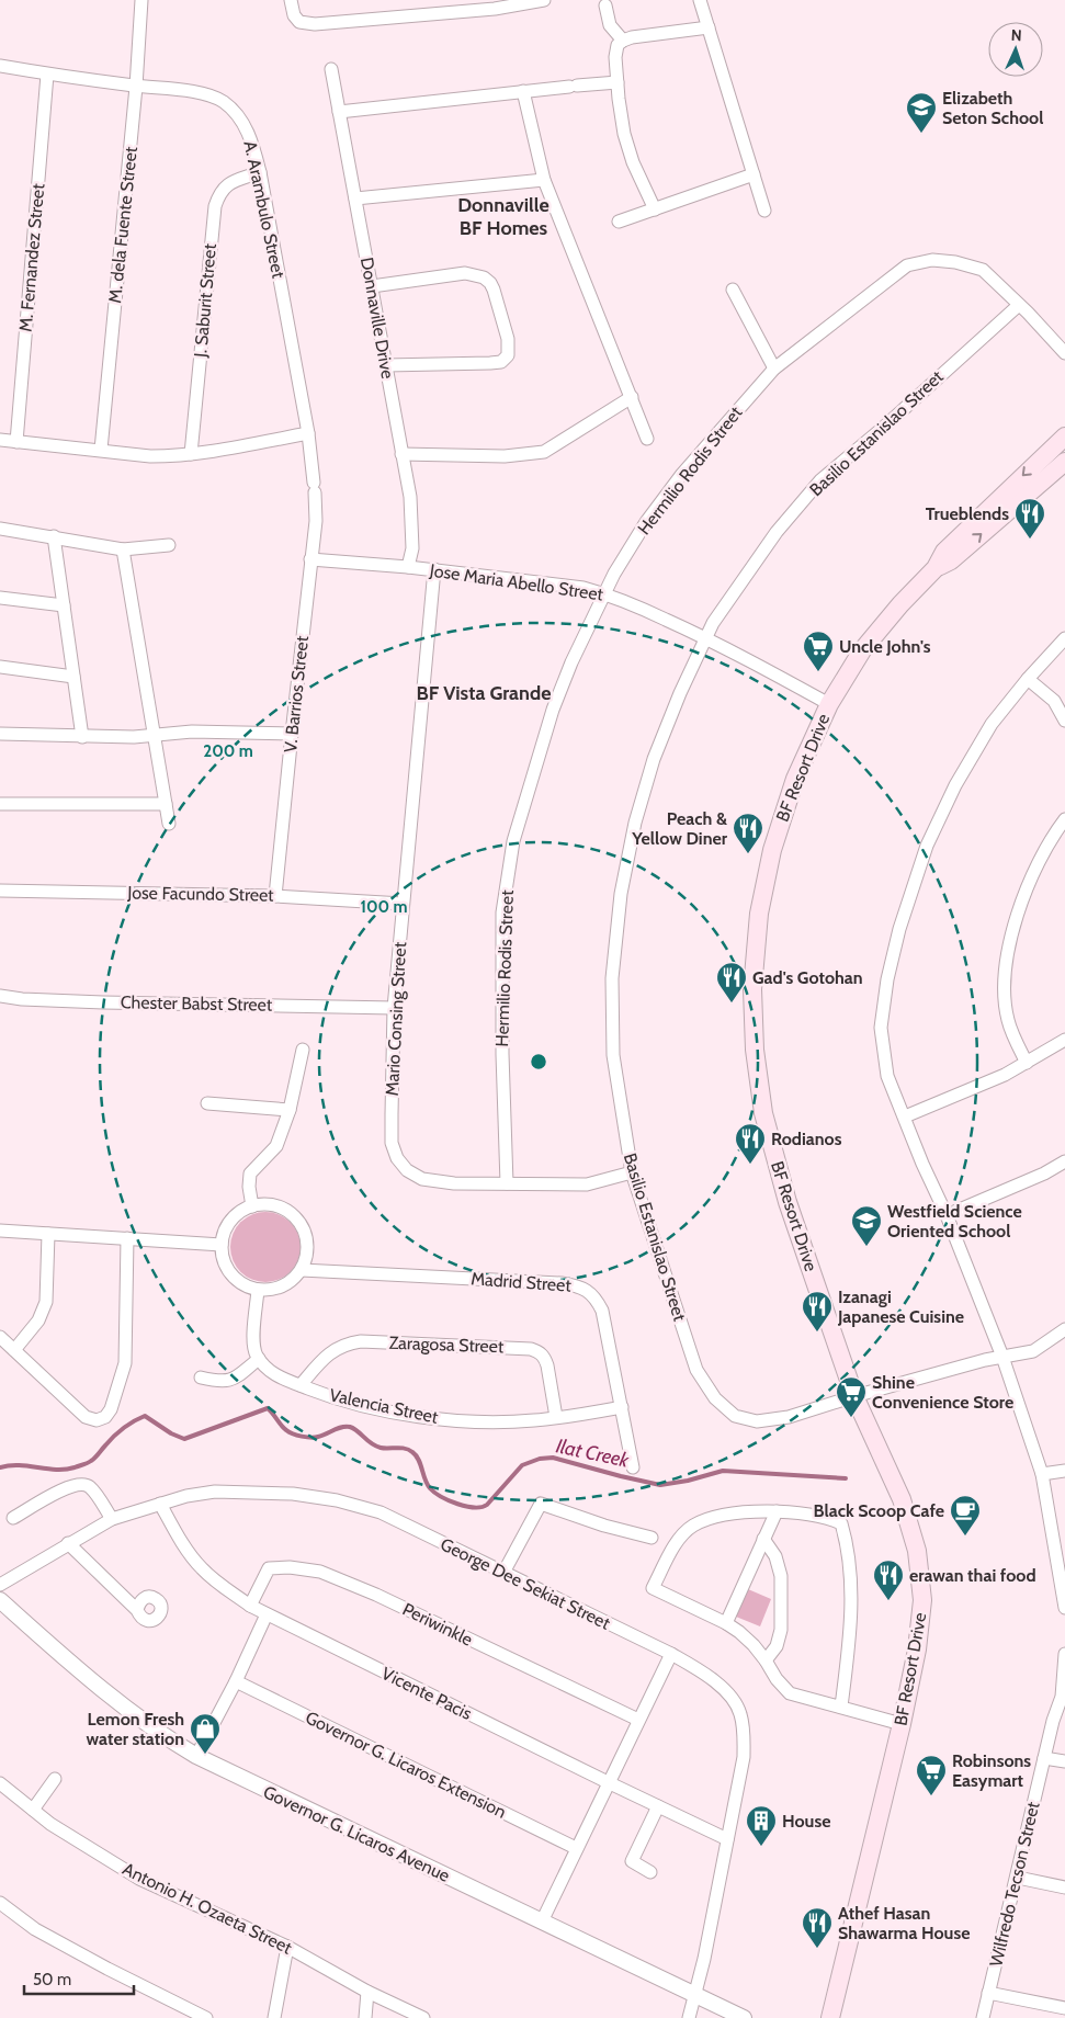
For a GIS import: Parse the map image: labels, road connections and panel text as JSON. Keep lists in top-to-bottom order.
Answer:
{
  "streets": {
    "main road": ["BF Resort Drive"],
    "street": [
      "A. Arambulo Street",
      "M. dela Fuente Street",
      "M. Fernandez Street",
      "J. Saburit Street",
      "Donnaville Drive",
      "Basilio Estanislao Street",
      "Hermilio Rodis Street",
      "Jose Maria Abello Street",
      "V. Barrios Street",
      "Jose Facundo Street",
      "Chester Babst Street",
      "Mario Consing Street",
      "Madrid Street",
      "Zaragosa Street",
      "Valencia Street",
      "George Dee Sekiat Street",
      "Periwinkle",
      "Vicente Pacis",
      "Governor G. Licaros Extension",
      "Governor G. Licaros Avenue",
      "Wilfredo Tecson Street",
      "Antonio H. Ozaeta Street"
    ]
  },
  "crossings": [
    ["A. Arambulo Street", "M. dela Fuente Street"],
    ["A. Arambulo Street", "M. Fernandez Street"],
    ["A. Arambulo Street", "J. Saburit Street"],
    ["A. Arambulo Street", "V. Barrios Street"],
    ["Donnaville Drive", "Jose Maria Abello Street"],
    ["Basilio Estanislao Street", "Hermilio Rodis Street"],
    ["Basilio Estanislao Street", "Jose Maria Abello Street"],
    ["Basilio Estanislao Street", "BF Resort Drive"],
    ["Basilio Estanislao Street", "Mario Consing Street"],
    ["Hermilio Rodis Street", "Jose Maria Abello Street"],
    ["Hermilio Rodis Street", "Mario Consing Street"],
    ["Jose Maria Abello Street", "V. Barrios Street"],
    ["Jose Maria Abello Street", "BF Resort Drive"],
    ["Jose Maria Abello Street", "Mario Consing Street"],
    ["V. Barrios Street", "Jose Facundo Street"],
    ["Jose Facundo Street", "Mario Consing Street"],
    ["Chester Babst Street", "Mario Consing Street"],
    ["Madrid Street", "Valencia Street"],
    ["Zaragosa Street", "Valencia Street"],
    ["George Dee Sekiat Street", "Vicente Pacis"],
    ["George Dee Sekiat Street", "Governor G. Licaros Avenue"],
    ["Periwinkle", "Vicente Pacis"]
  ],
  "districts": ["Donnaville BF Homes", "BF Vista Grande"],
  "water": ["Ilat Creek"],
  "places": {
    "school or university": ["Elizabeth Seton School", "Westfield Science Oriented School"],
    "restaurant": [
      "Trueblends",
      "Peach & Yellow Diner",
      "Gad's Gotohan",
      "Rodianos",
      "Izanagi Japanese Cuisine",
      "erawan thai food",
      "Athef Hasan Shawarma House"
    ],
    "supermarket": ["Uncle John's", "Shine Convenience Store", "Robinsons Easymart"],
    "cafe": ["Black Scoop Cafe"],
    "shop": ["Lemon Fresh water station"],
    "building": ["House"]
  },
  "scale_bar": "50 m",
  "north": "top",
  "rings": ["200 m", "100 m"]
}
